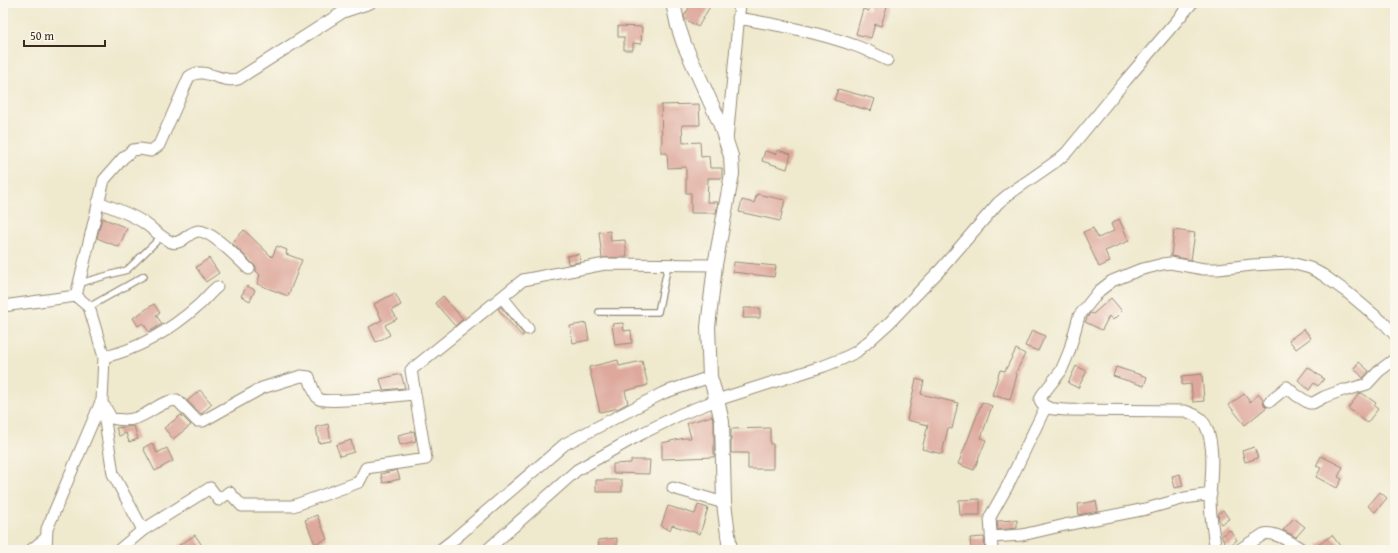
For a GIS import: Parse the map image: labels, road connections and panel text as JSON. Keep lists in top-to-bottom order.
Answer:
{
  "scale_bar": "50 m"
}
